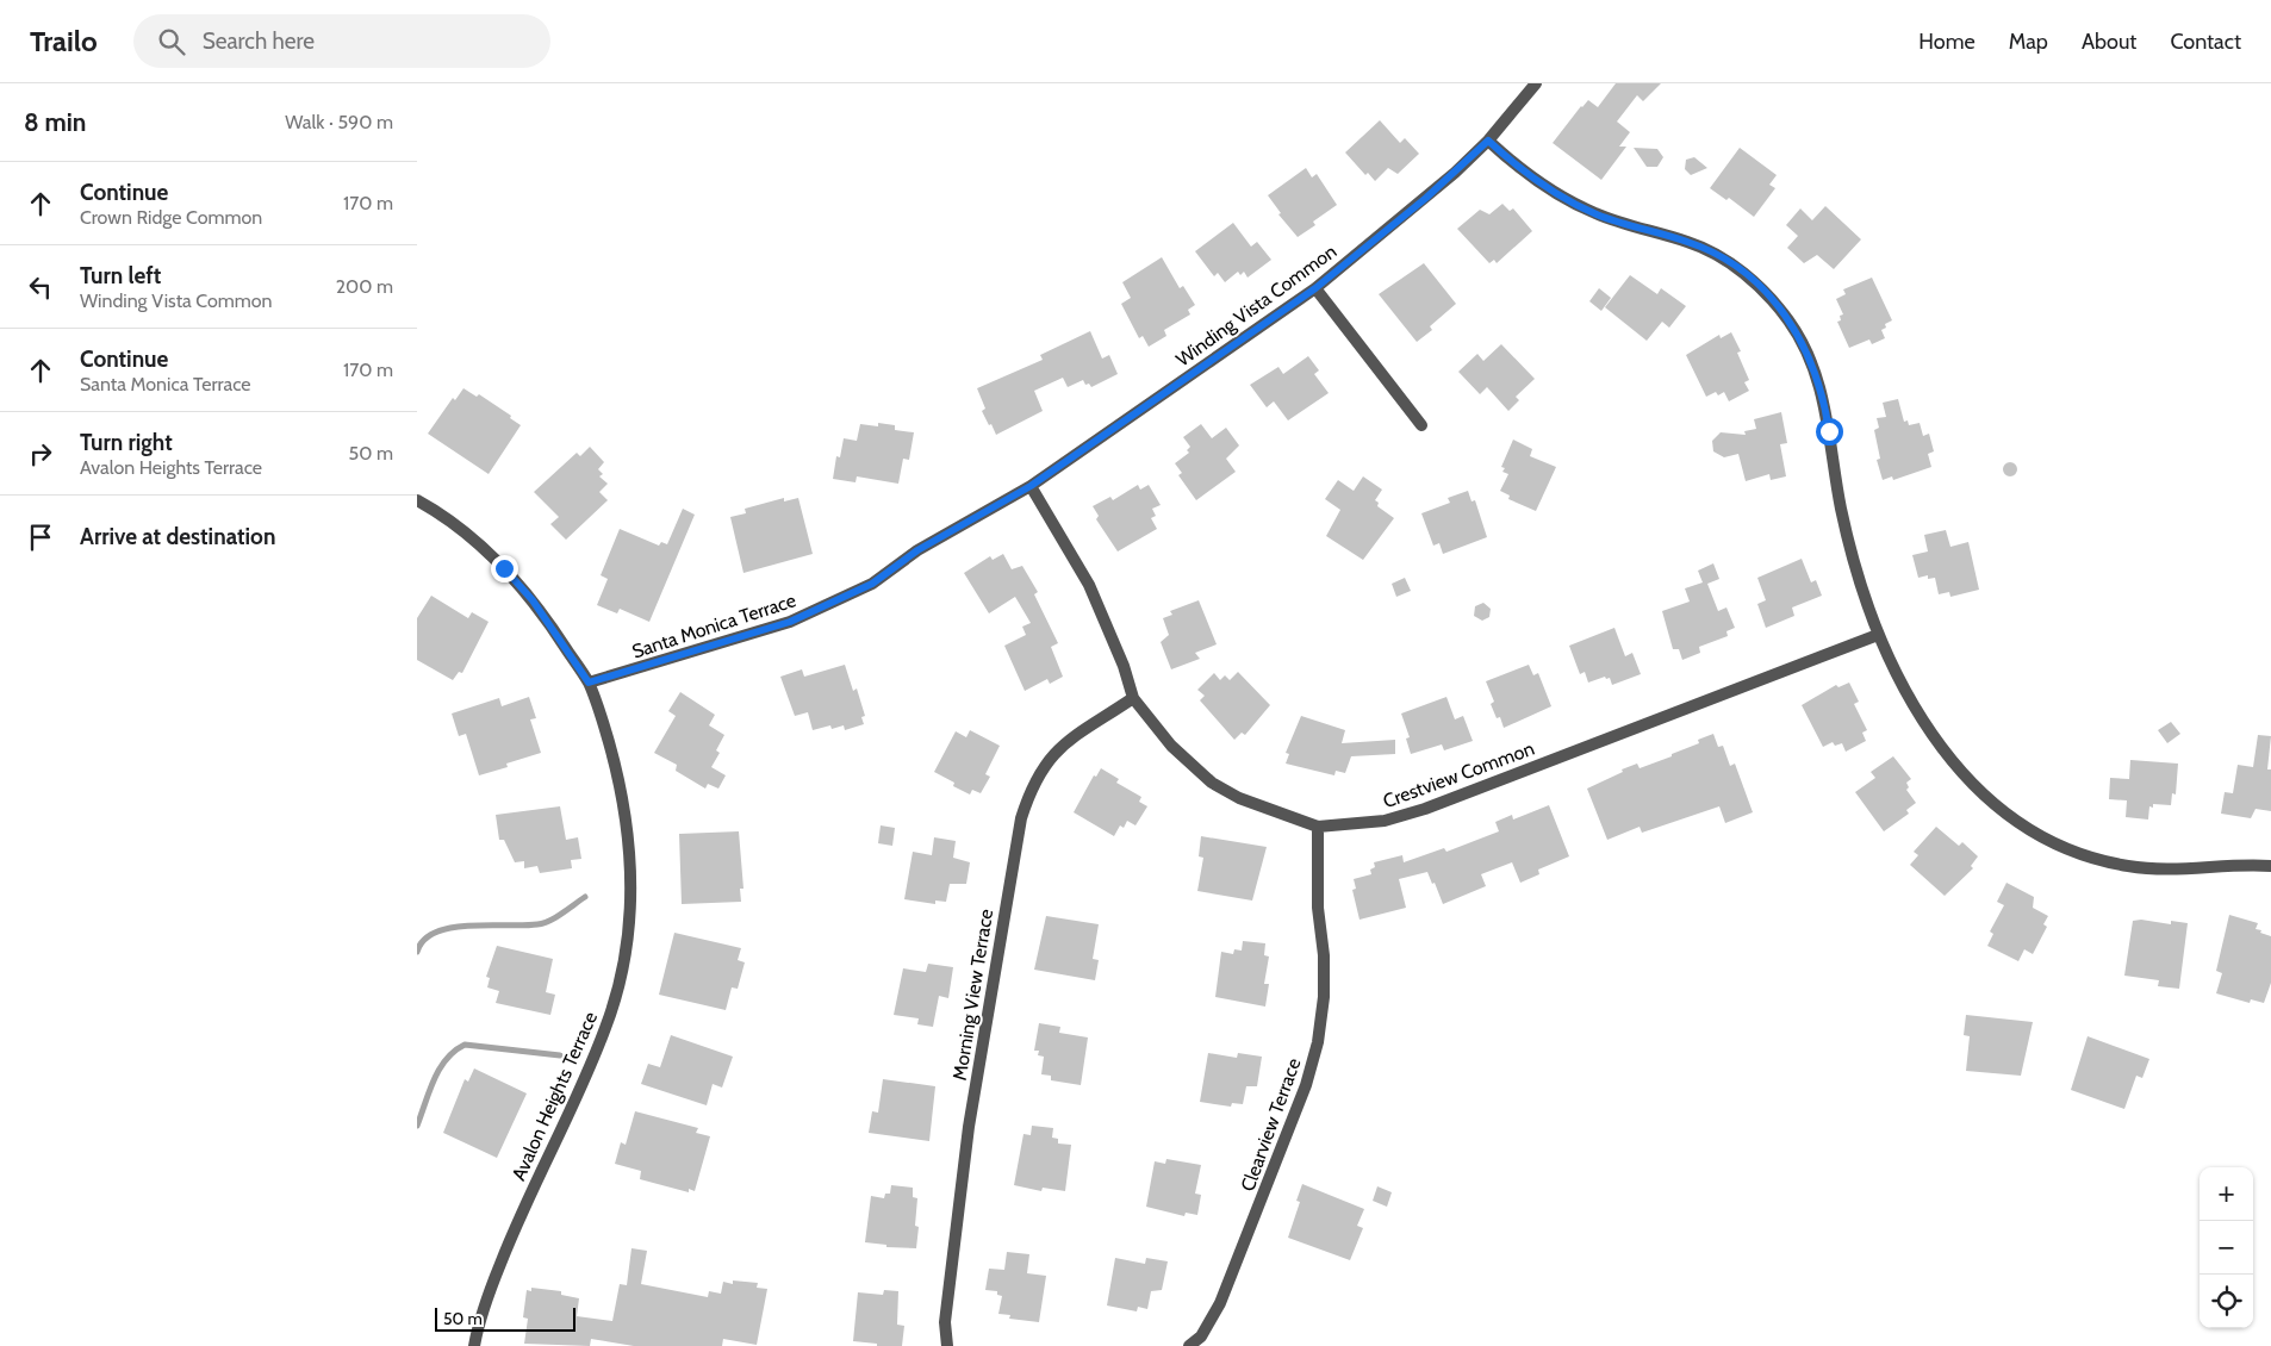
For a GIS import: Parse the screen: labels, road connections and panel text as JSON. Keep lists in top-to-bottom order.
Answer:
{
  "streets": {
    "street": [
      "Winding Vista Common",
      "Santa Monica Terrace",
      "Crestview Common",
      "Morning View Terrace",
      "Avalon Heights Terrace",
      "Clearview Terrace"
    ]
  },
  "crossings": [
    ["Winding Vista Common", "Santa Monica Terrace"],
    ["Winding Vista Common", "Crestview Common"],
    ["Santa Monica Terrace", "Crestview Common"],
    ["Santa Monica Terrace", "Avalon Heights Terrace"],
    ["Crestview Common", "Morning View Terrace"],
    ["Crestview Common", "Clearview Terrace"]
  ],
  "scale_bar": "50 m",
  "page": {
    "header": "Trailo",
    "search": "Search here",
    "nav": [
      "Home",
      "Map",
      "About",
      "Contact"
    ],
    "heading": ["8 min", "Walk · 590 m"],
    "list": [
      ["Continue", "Crown Ridge Common", "170 m"],
      ["Turn left", "Winding Vista Common", "200 m"],
      ["Continue", "Santa Monica Terrace", "170 m"],
      ["Turn right", "Avalon Heights Terrace", "50 m"],
      "Arrive at destination"
    ],
    "map_buttons": ["+", "−"],
    "scale": "50 m"
  }
}
